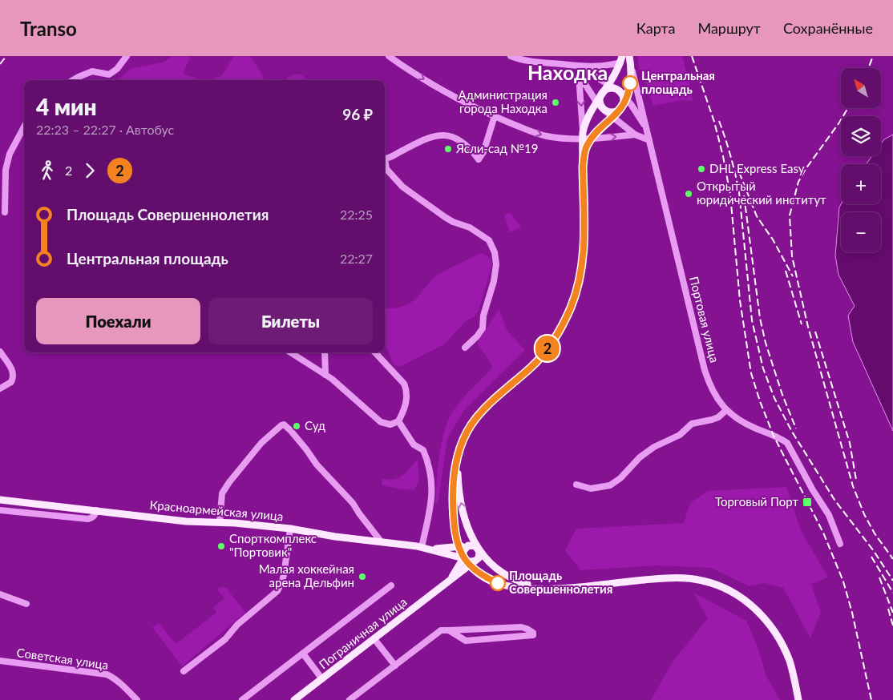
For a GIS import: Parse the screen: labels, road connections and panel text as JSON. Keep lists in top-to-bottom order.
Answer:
{
  "streets": {
    "main road": ["Красноармейская улица", "Пограничная улица"],
    "street": ["Портовая улица", "Советская улица"]
  },
  "crossings": [
    ["Красноармейская улица", "Пограничная улица"]
  ],
  "districts": ["Находка"],
  "places": {
    "other": [
      "Центральная площадь",
      "Администрация города Находка",
      "Ясли-сад №19",
      "DHL Express Easy",
      "Открытый юридический институт",
      "Суд",
      "Спорткомплекс \"Портовик\"",
      "Малая хоккейная арена Дельфин",
      "Площадь Совершеннолетия"
    ],
    "transit": ["Торговый Порт"]
  },
  "lines": ["bus line 2"],
  "north": "top left",
  "page": {
    "header": "Transo",
    "nav": ["Карта", "Маршрут", "Сохранённые"],
    "on_map": "2",
    "map_buttons": ["+", "−"],
    "heading": ["4 мин", "22:23 – 22:27 · Автобус", "96 ₽"],
    "legs": ["2", "2"],
    "list": [
      {
        "name": "Площадь Совершеннолетия",
        "value": "22:25"
      },
      {
        "name": "Центральная площадь",
        "value": "22:27"
      }
    ],
    "buttons": ["Поехали", "Билеты"]
  }
}
